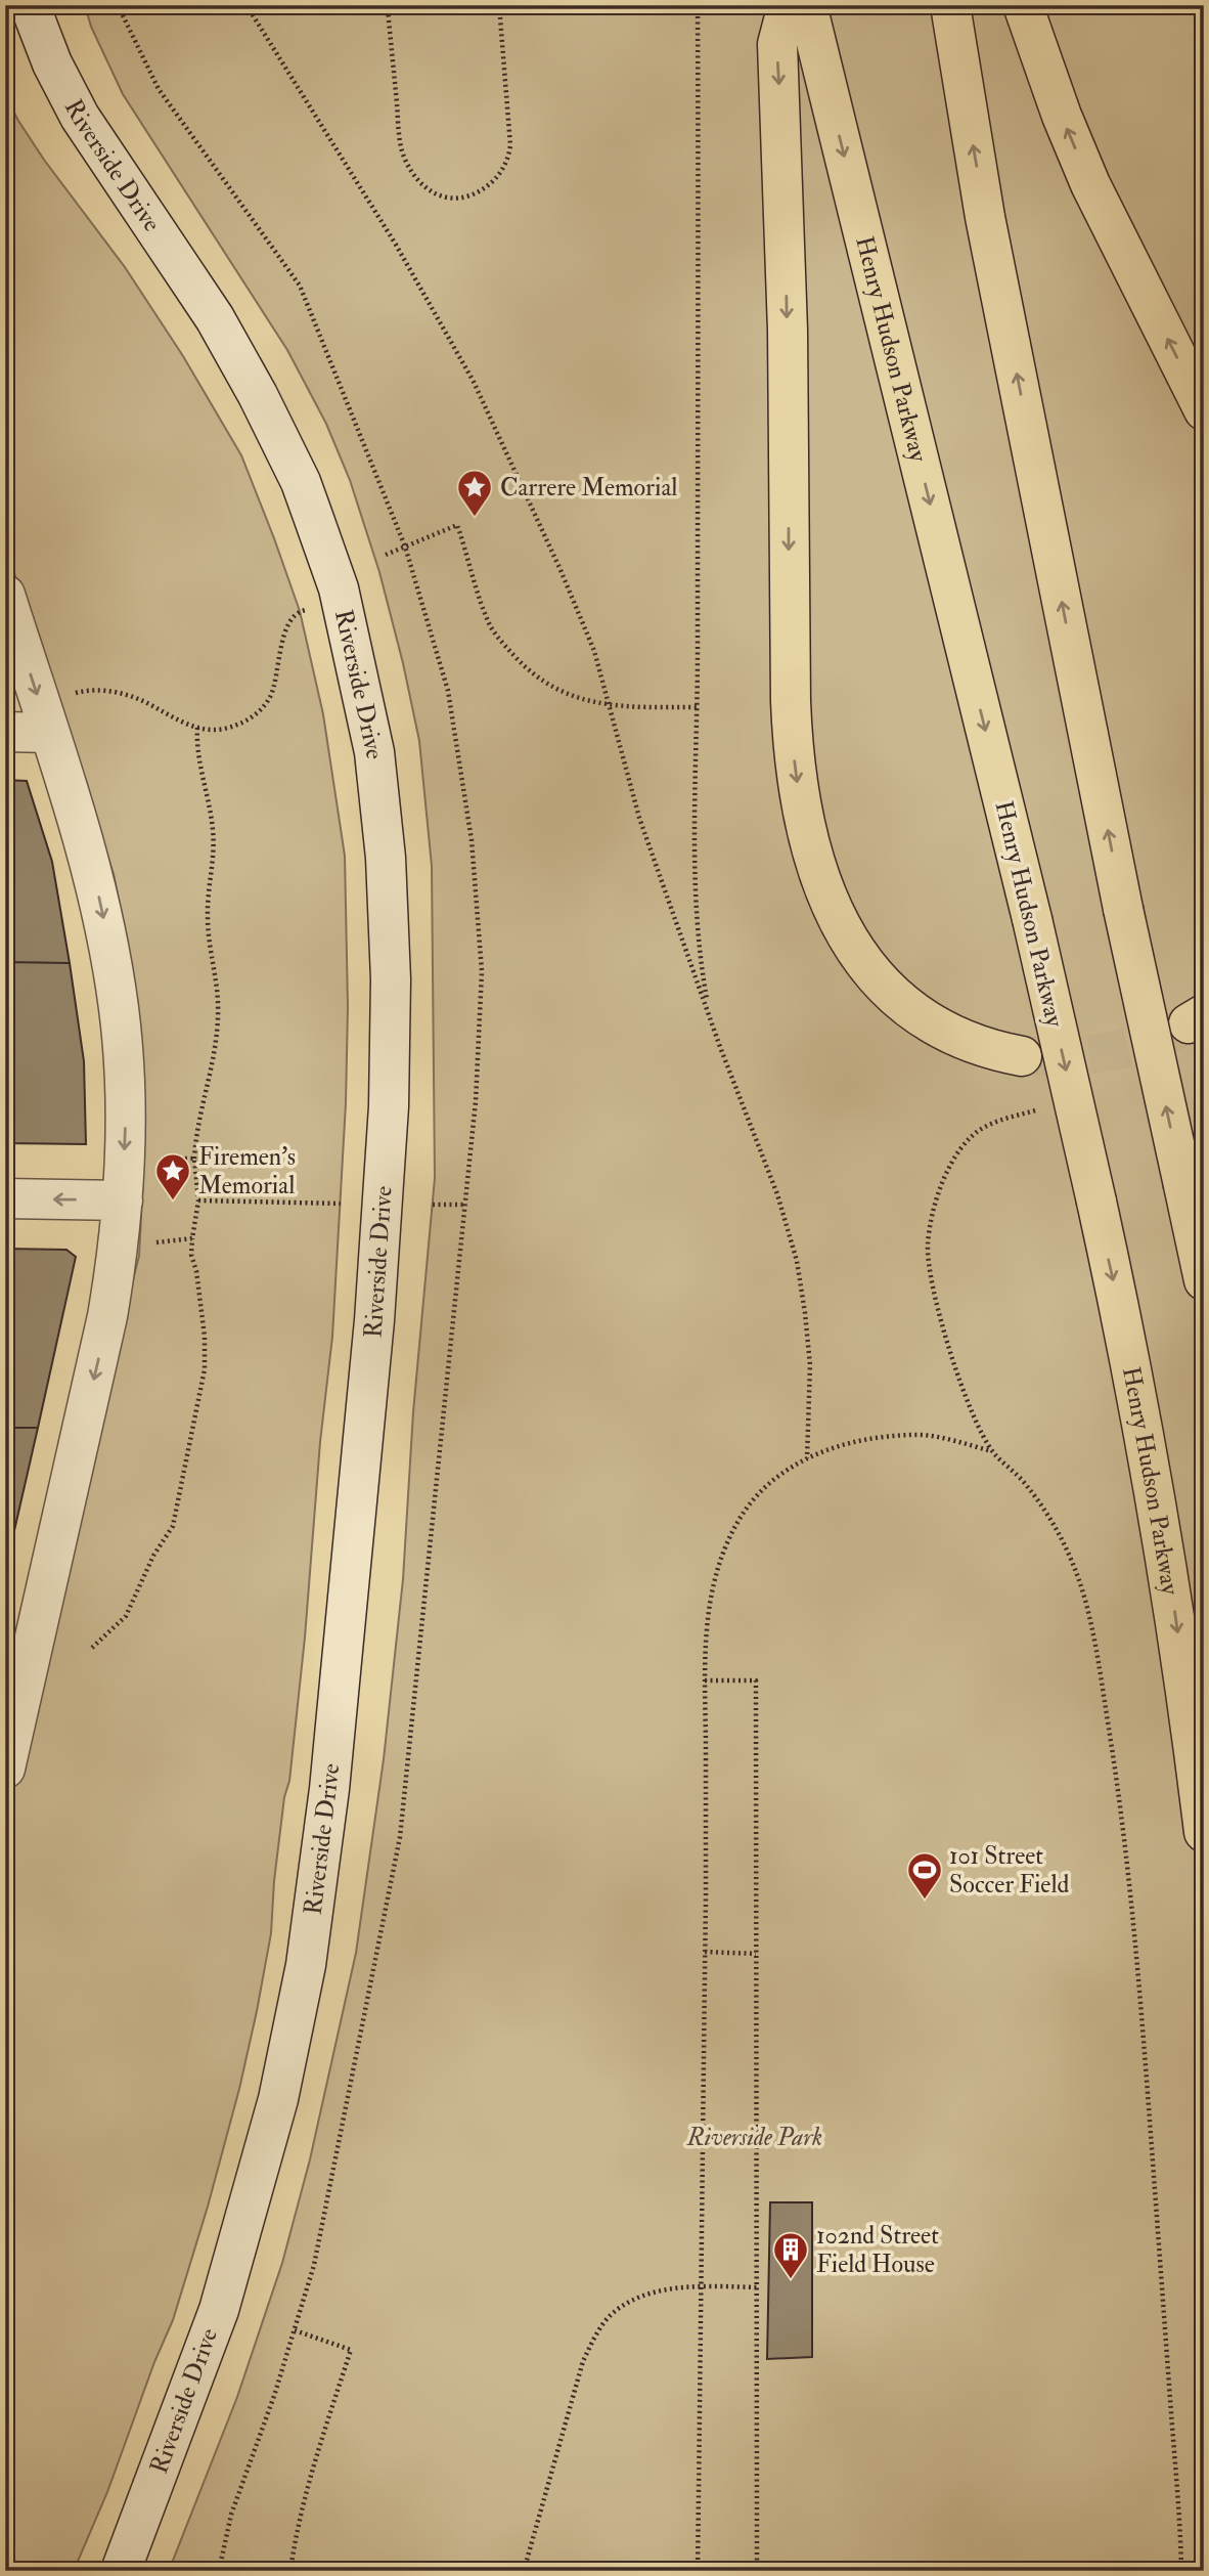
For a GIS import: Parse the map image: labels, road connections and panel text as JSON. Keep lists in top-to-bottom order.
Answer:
{
  "streets": {
    "highway": ["Henry Hudson Parkway"],
    "main road": ["Riverside Drive"]
  },
  "parks": ["Riverside Park"],
  "places": {
    "place": ["Carrere Memorial", "Firemen's Memorial"],
    "sports": ["101 Street Soccer Field"],
    "building": ["102nd Street Field House"]
  }
}
